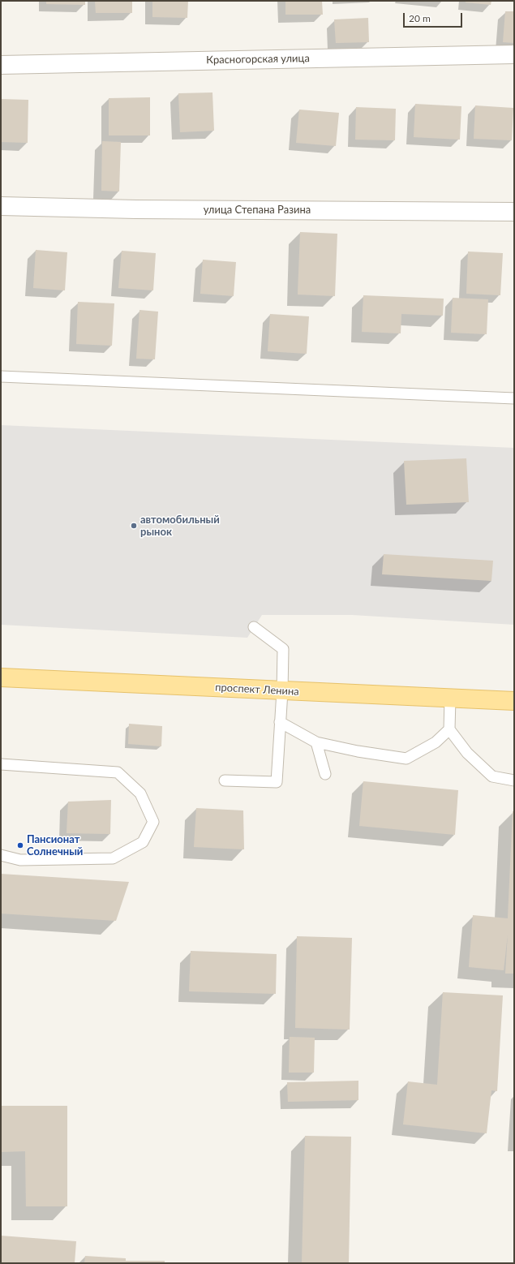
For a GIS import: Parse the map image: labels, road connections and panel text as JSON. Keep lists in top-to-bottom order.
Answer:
{
  "streets": {
    "main road": ["проспект Ленина"],
    "street": ["Красногорская улица", "улица Степана Разина"]
  },
  "places": ["автомобильный рынок", "Пансионат Солнечный"],
  "scale_bar": "20 m"
}
